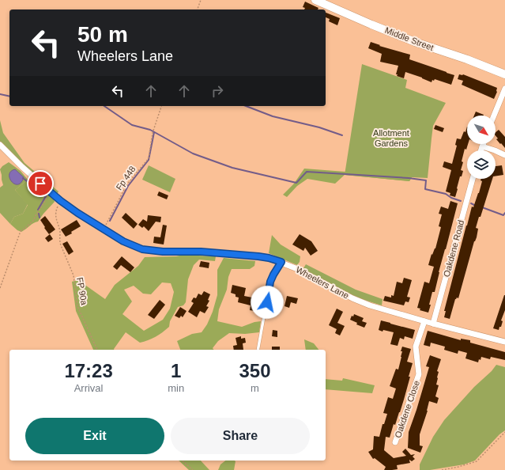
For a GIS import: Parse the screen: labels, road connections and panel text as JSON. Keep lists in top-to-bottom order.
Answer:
{
  "streets": {
    "street": [
      "Middle Street",
      "Oakdene Road",
      "Wheelers Lane",
      "Oakdene Close"
    ],
    "path": ["Fp 448", "FP 90a"]
  },
  "crossings": [
    ["Fp 448", "Wheelers Lane"],
    ["Oakdene Road", "Wheelers Lane"],
    ["Wheelers Lane", "FP 90a"],
    ["Wheelers Lane", "Oakdene Close"]
  ],
  "parks": ["Allotment Gardens"],
  "north": "bottom right",
  "page": {
    "turn": ["50 m", "Wheelers Lane"],
    "eta": [
      "17:23",
      "Arrival",
      "1",
      "min",
      "350",
      "m"
    ],
    "buttons": ["Exit", "Share"]
  }
}
